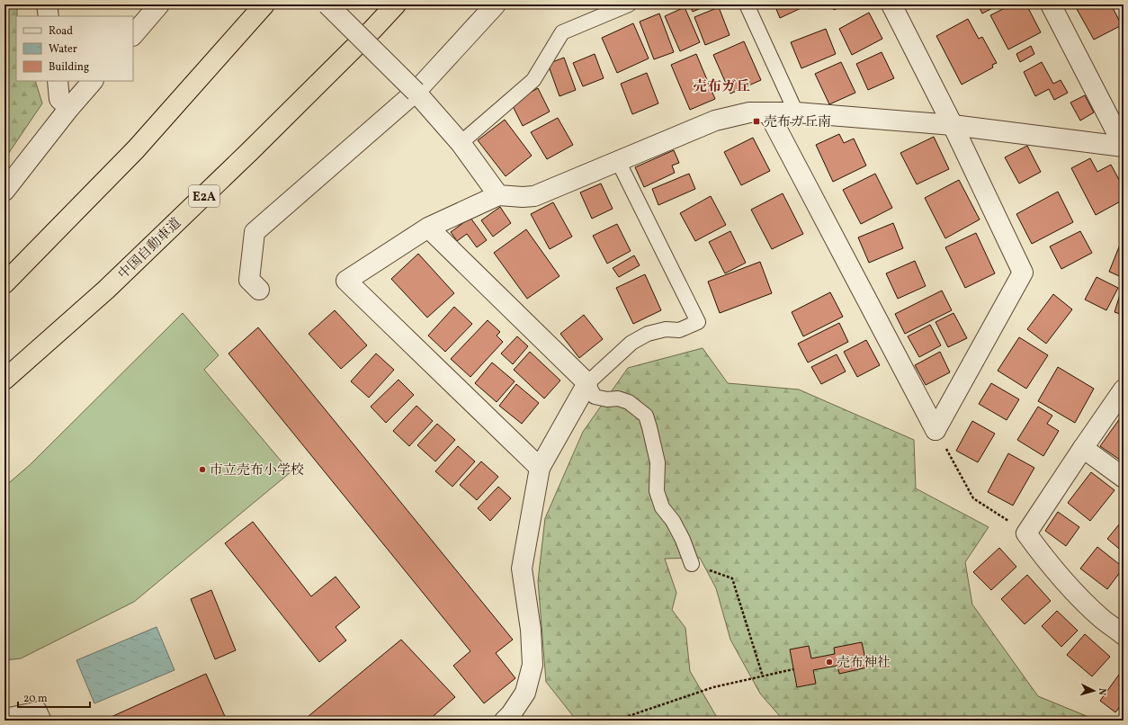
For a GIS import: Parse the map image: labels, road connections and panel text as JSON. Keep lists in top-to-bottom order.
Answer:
{
  "streets": {
    "highway": ["E2A", "中国自動車道"]
  },
  "districts": ["売布ガ丘"],
  "places": {
    "transit": ["売布ガ丘南"],
    "other": ["市立売布小学校", "売布神社"]
  },
  "legend": ["Road", "Water", "Building"],
  "scale_bar": "20 m",
  "north": "right"
}
